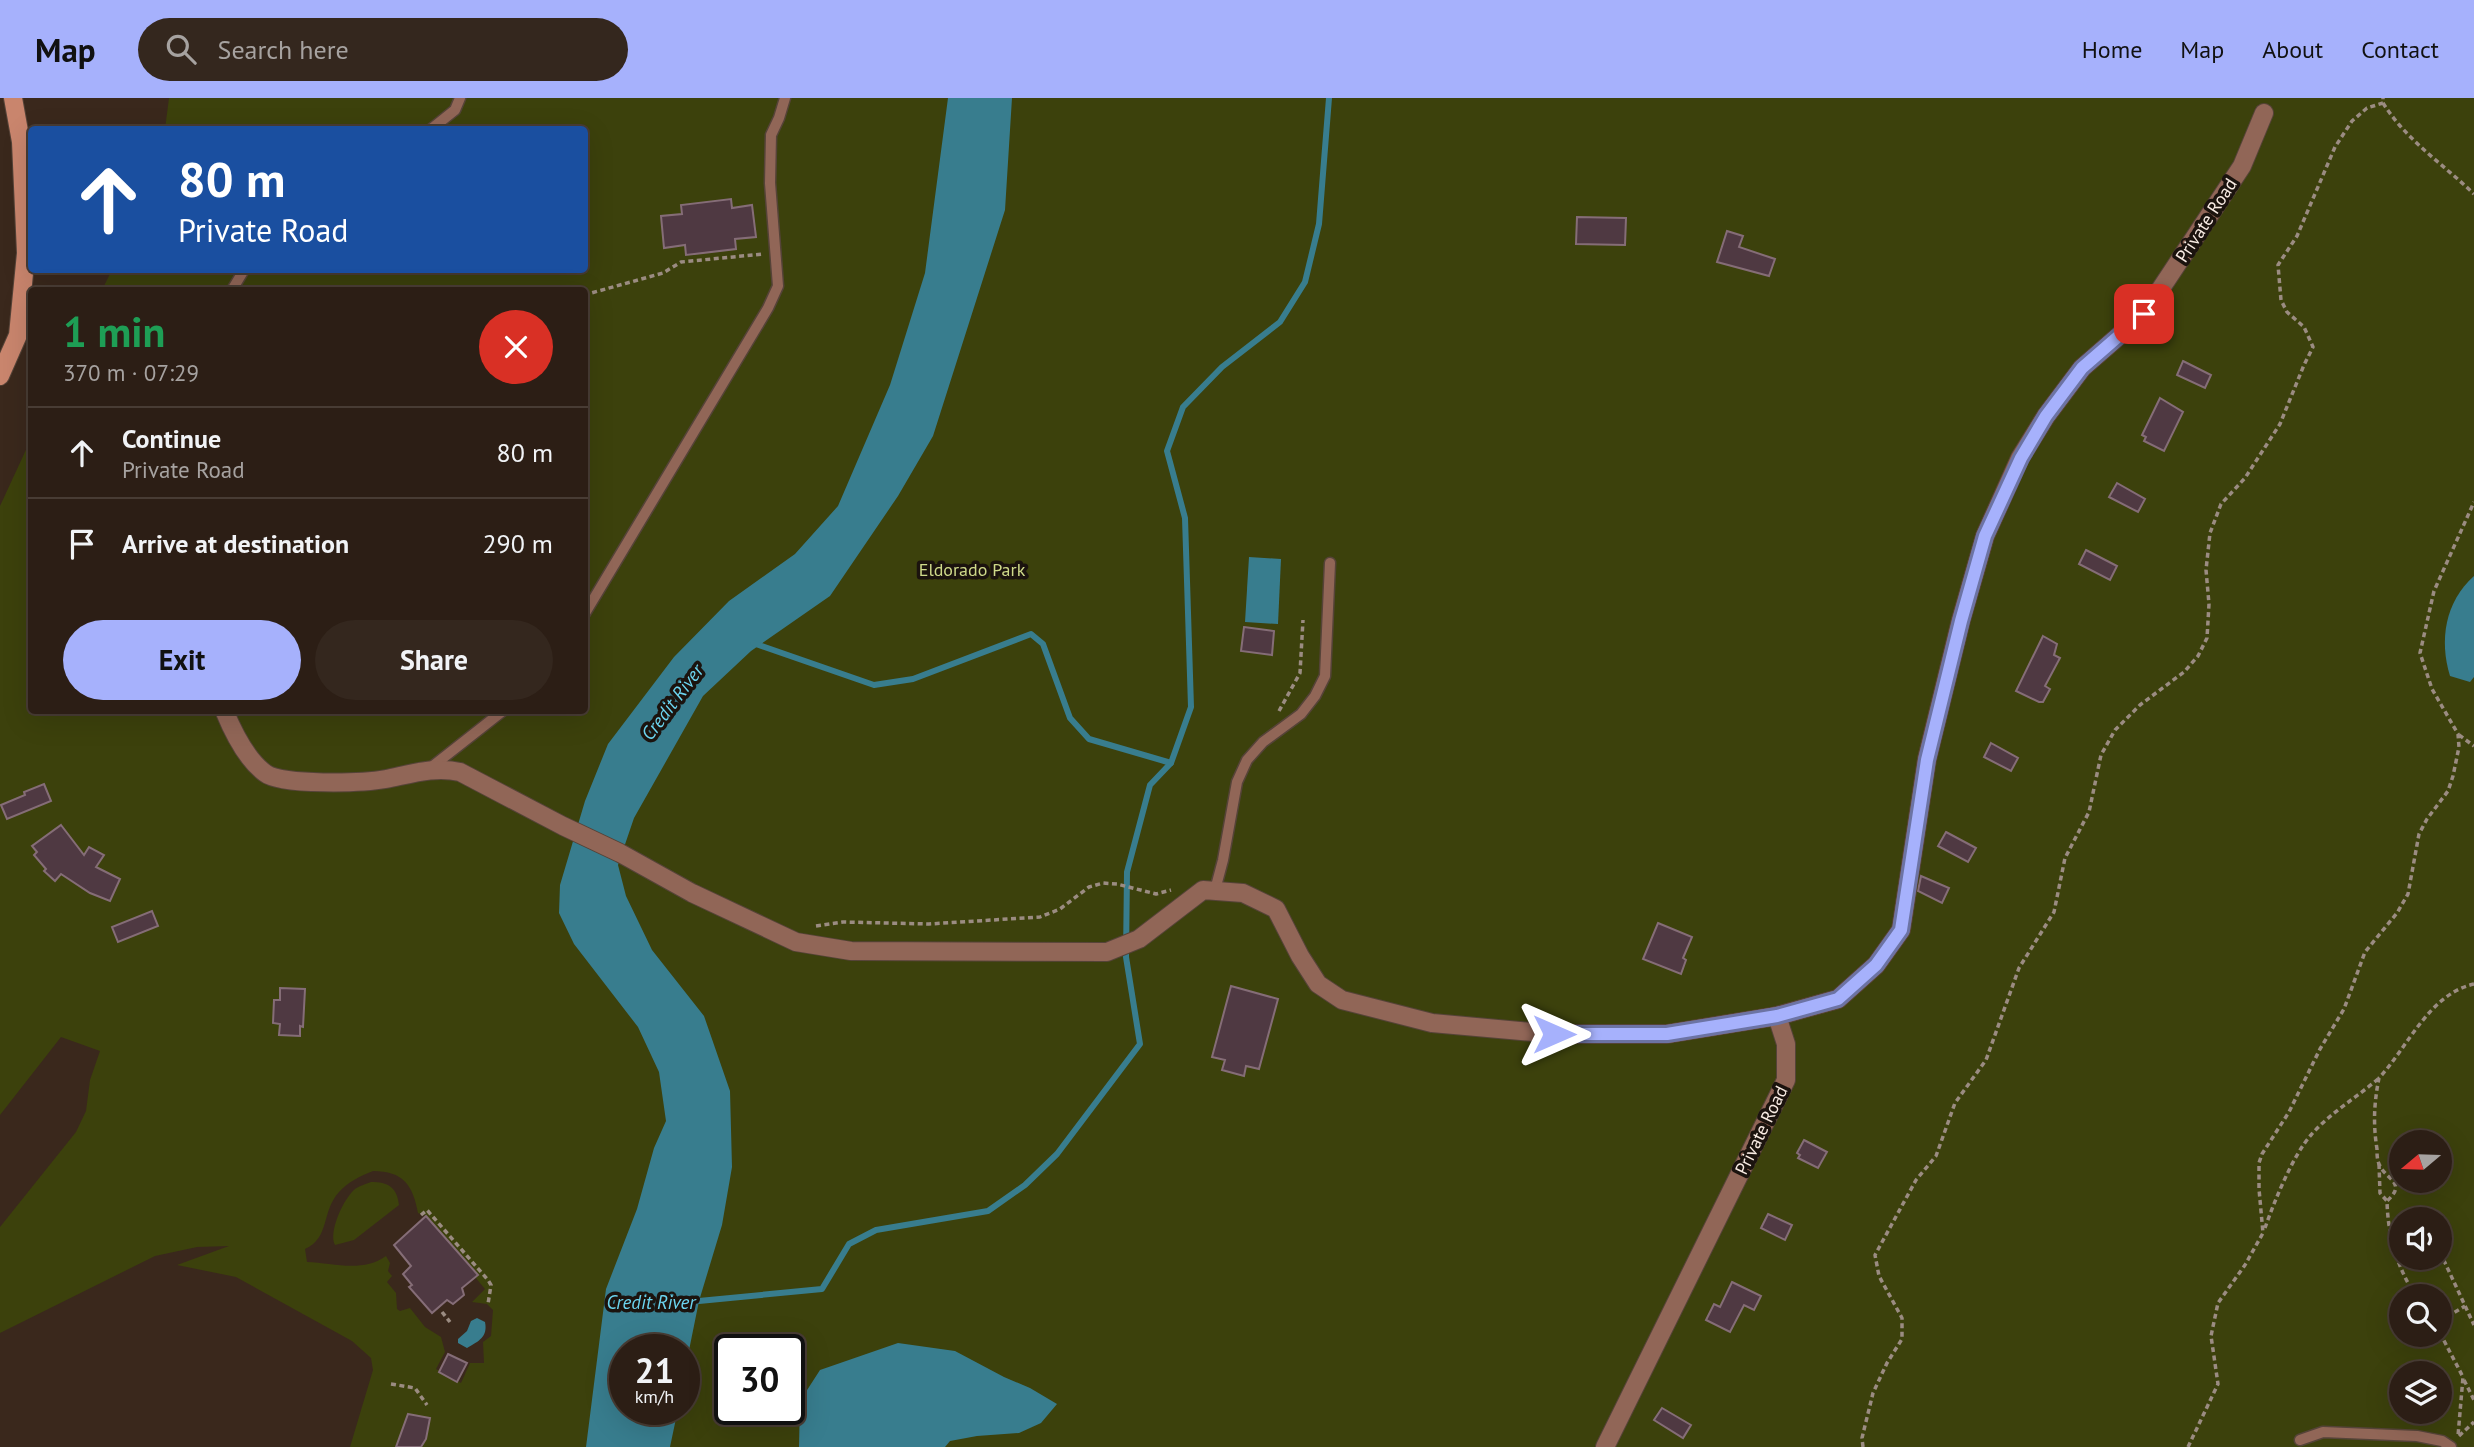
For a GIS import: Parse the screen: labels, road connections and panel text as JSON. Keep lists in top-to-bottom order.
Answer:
{
  "streets": {
    "street": ["Private Road"]
  },
  "water": ["Credit River"],
  "parks": ["Eldorado Park"],
  "north": "left",
  "page": {
    "header": "Map",
    "search": "Search here",
    "nav": [
      "Home",
      "Map",
      "About",
      "Contact"
    ],
    "turn": ["80 m", "Private Road"],
    "heading": ["1 min", "370 m · 07:29"],
    "list": [
      {
        "name": "Continue",
        "note": "Private Road",
        "value": "80 m"
      },
      {
        "name": "Arrive at destination",
        "value": "290 m"
      }
    ],
    "buttons": ["Exit", "Share"],
    "speed": "21 km/h",
    "limit": "30"
  }
}
